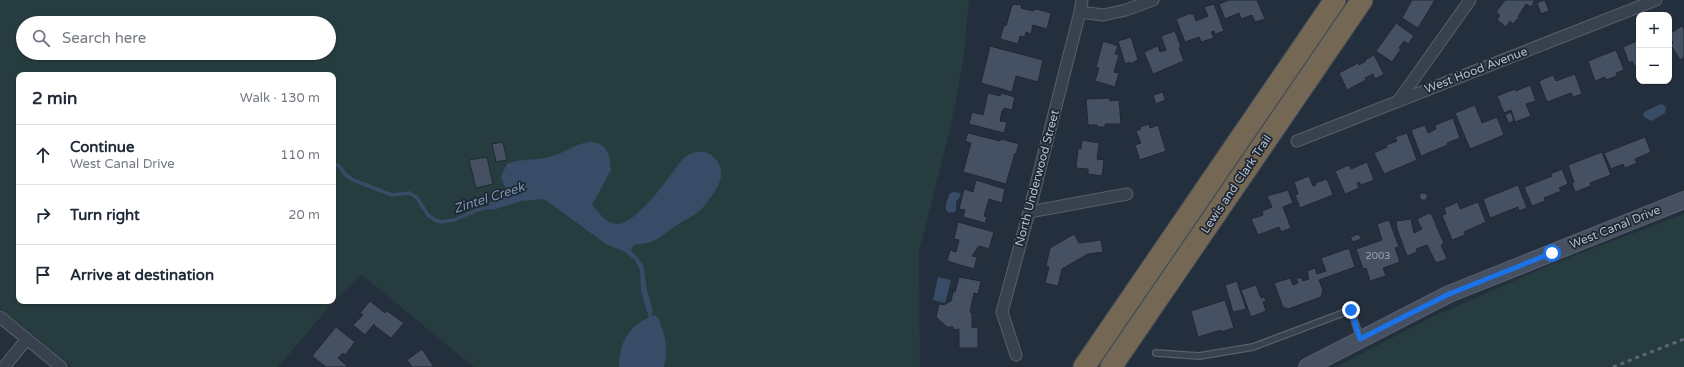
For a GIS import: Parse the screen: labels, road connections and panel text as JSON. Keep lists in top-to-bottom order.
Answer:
{
  "streets": {
    "highway": ["Lewis and Clark Trail"],
    "street": ["West Hood Avenue", "North Underwood Street", "West Canal Drive"]
  },
  "water": ["Zintel Creek"],
  "house_numbers": ["2003"],
  "page": {
    "map_buttons": ["+", "−"],
    "search": "Search here",
    "heading": ["2 min", "Walk · 130 m"],
    "list": [
      ["Continue", "West Canal Drive", "110 m"],
      ["Turn right", "20 m"],
      "Arrive at destination"
    ]
  }
}
